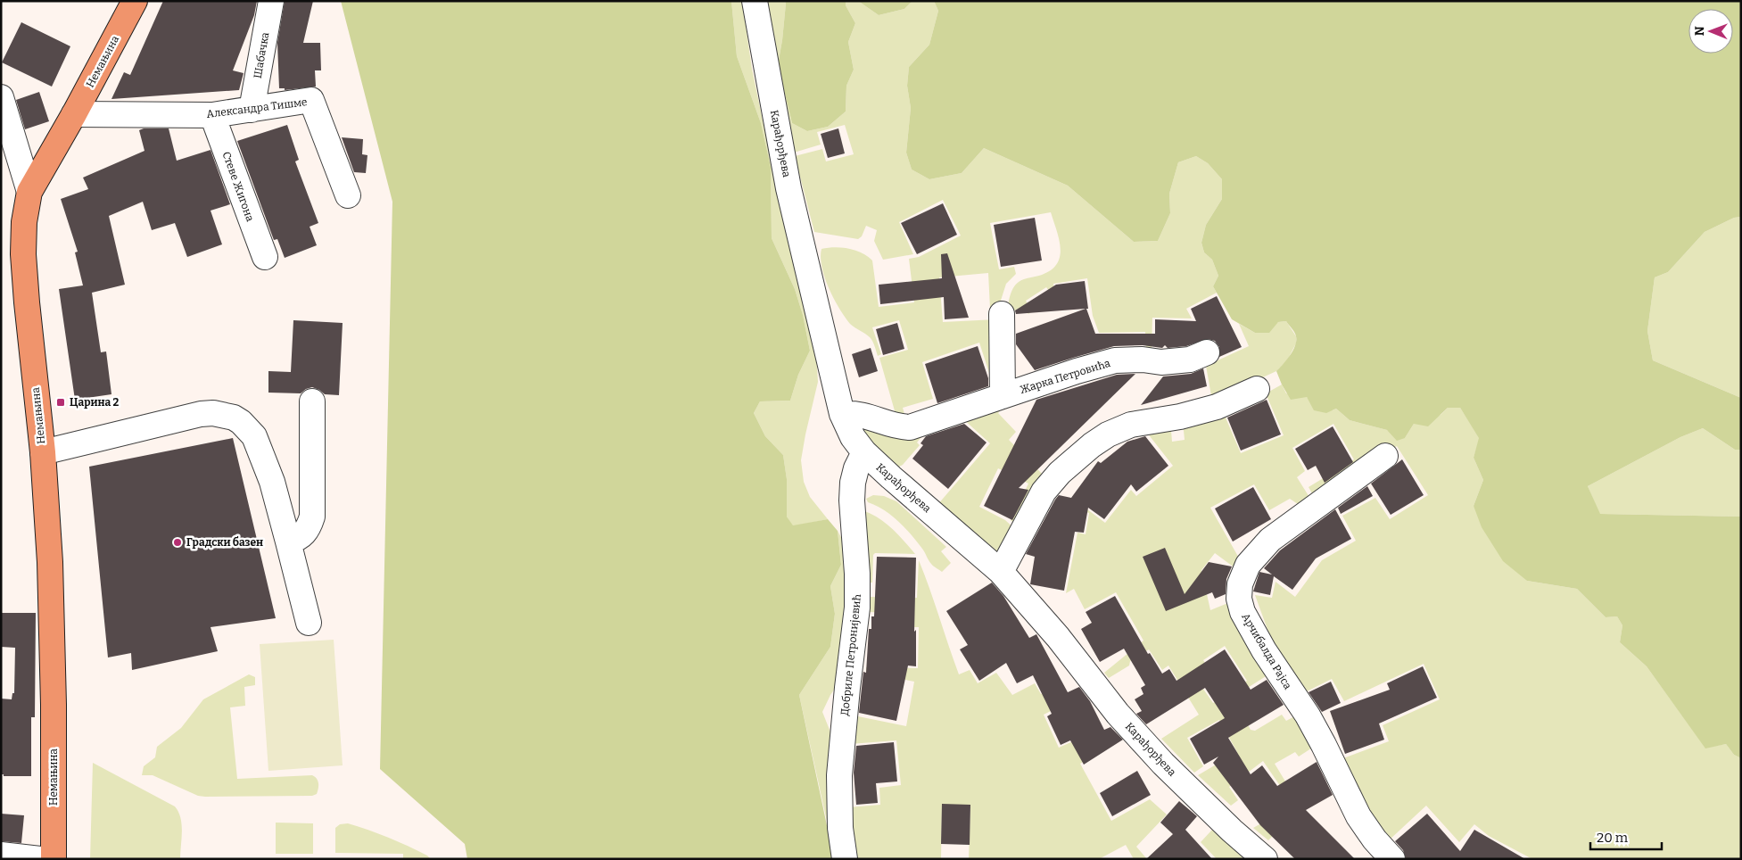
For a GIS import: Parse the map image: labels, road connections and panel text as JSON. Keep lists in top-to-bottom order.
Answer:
{
  "streets": {
    "main road": ["Немањина"],
    "street": [
      "Шабачка",
      "Александра Тишме",
      "Карађорђева",
      "Стеве Жигона",
      "Жарка Петровића",
      "Арчибалда Рајса",
      "Добриле Петронијевић"
    ]
  },
  "crossings": [
    ["Шабачка", "Александра Тишме"],
    ["Немањина", "Александра Тишме"],
    ["Александра Тишме", "Стеве Жигона"],
    ["Карађорђева", "Жарка Петровића"],
    ["Карађорђева", "Добриле Петронијевић"]
  ],
  "places": {
    "transit": ["Царина 2"],
    "other": ["Градски базен"]
  },
  "scale_bar": "20 m",
  "north": "left"
}
